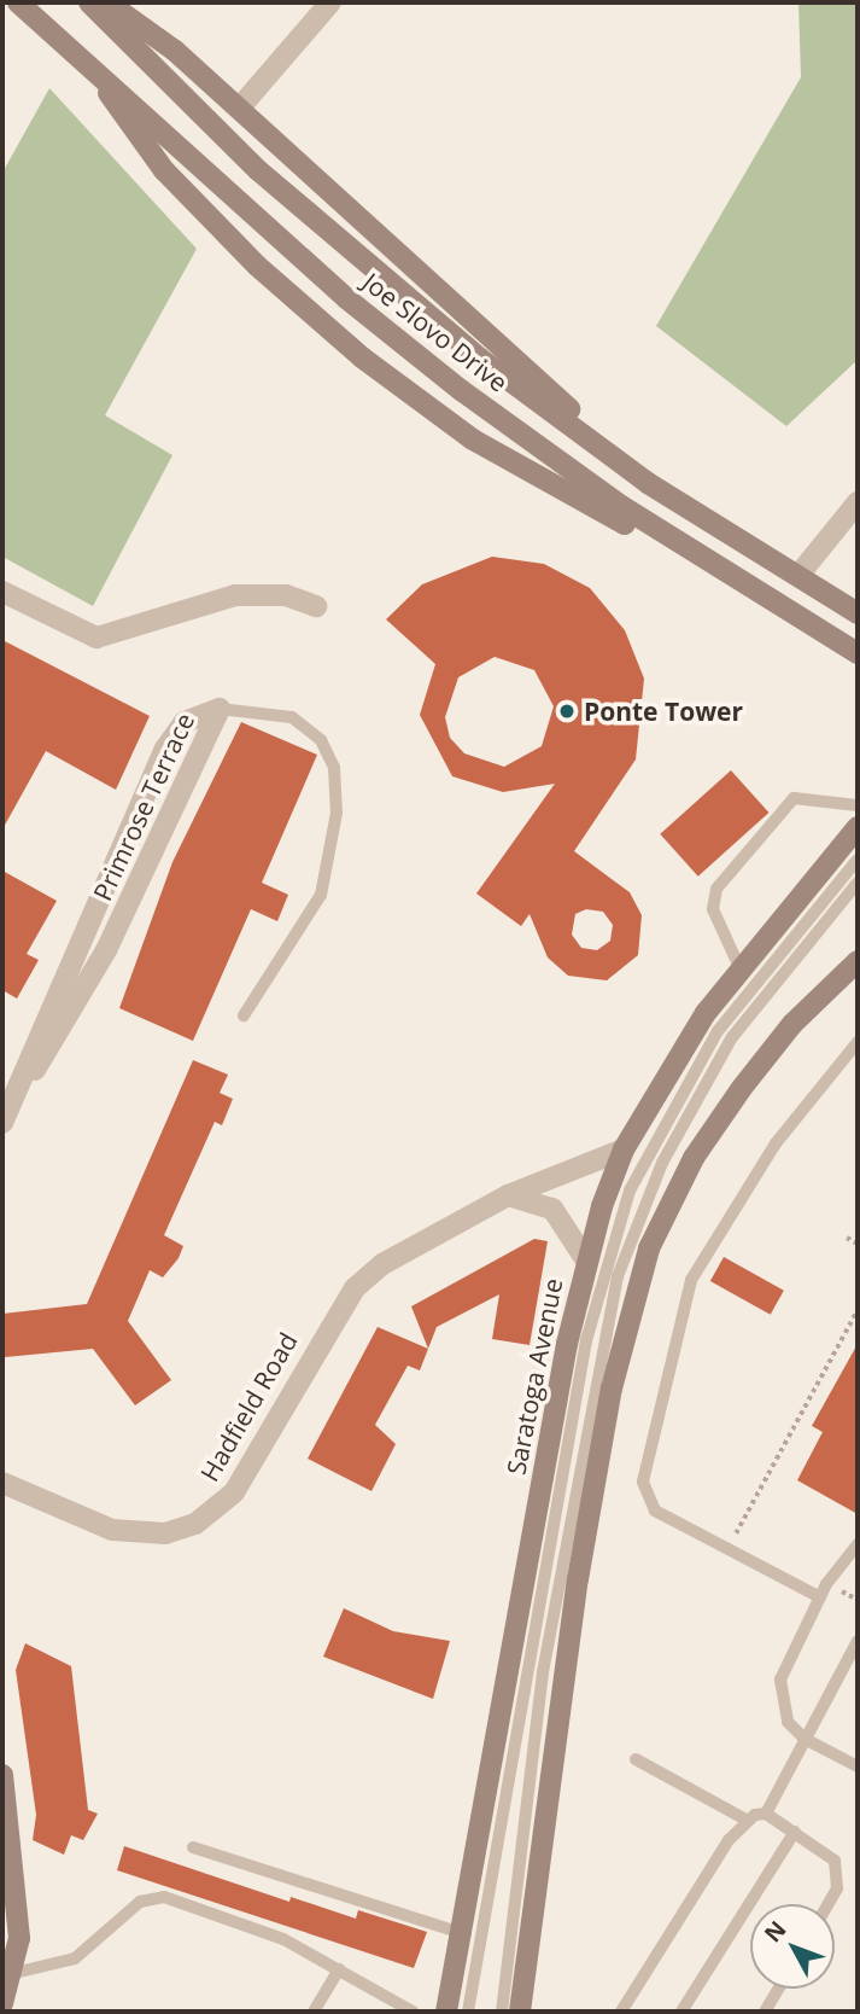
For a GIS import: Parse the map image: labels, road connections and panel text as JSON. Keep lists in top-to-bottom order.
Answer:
{
  "streets": {
    "main road": ["Joe Slovo Drive", "Saratoga Avenue"],
    "street": ["Primrose Terrace", "Hadfield Road"]
  },
  "crossings": [
    ["Saratoga Avenue", "Hadfield Road"]
  ],
  "places": ["Ponte Tower"],
  "north": "top left"
}
